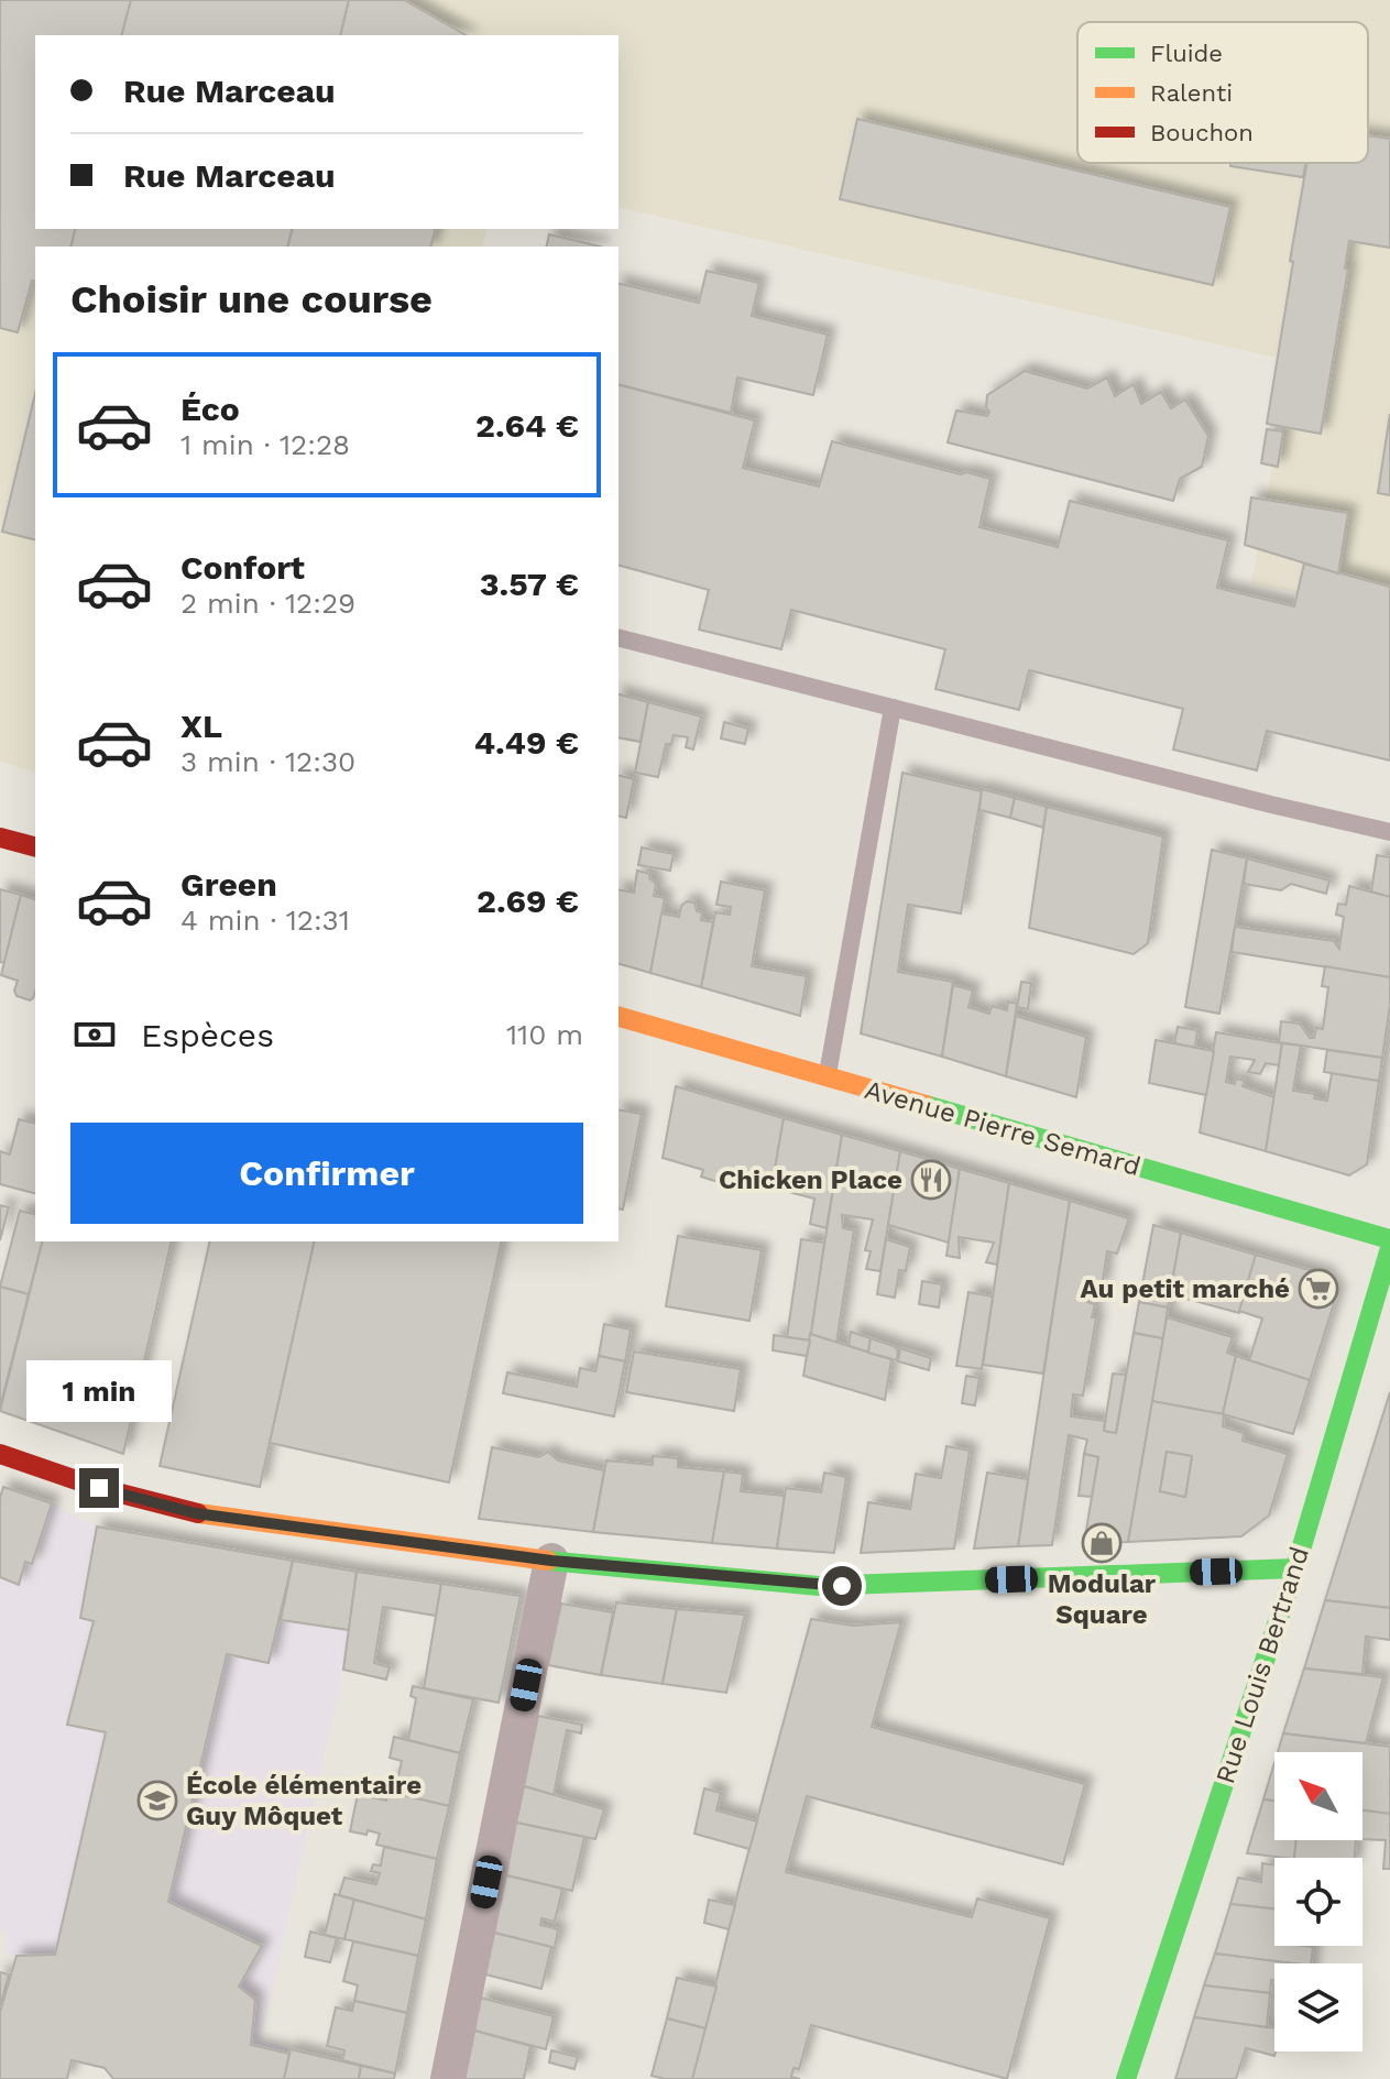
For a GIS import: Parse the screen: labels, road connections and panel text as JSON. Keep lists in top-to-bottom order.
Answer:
{
  "streets": {
    "street": ["Avenue Pierre Semard", "Rue Louis Bertrand"]
  },
  "places": {
    "restaurant": ["Chicken Place"],
    "supermarket": ["Au petit marché"],
    "shop": ["Modular Square"],
    "school or university": ["École élémentaire Guy Môquet"]
  },
  "legend": ["Fluide", "Ralenti", "Bouchon"],
  "north": "top left",
  "page": {
    "banner": ["Rue Marceau", "Rue Marceau"],
    "heading": "Choisir une course",
    "list": [
      {
        "name": "Éco",
        "note": "1 min · 12:28",
        "value": "2.64 €"
      },
      {
        "name": "Confort",
        "note": "2 min · 12:29",
        "value": "3.57 €"
      },
      {
        "name": "XL",
        "note": "3 min · 12:30",
        "value": "4.49 €"
      },
      {
        "name": "Green",
        "note": "4 min · 12:31",
        "value": "2.69 €"
      }
    ],
    "pay": ["Espèces", "110 m"],
    "buttons": "Confirmer",
    "bubble": "1 min"
  }
}
